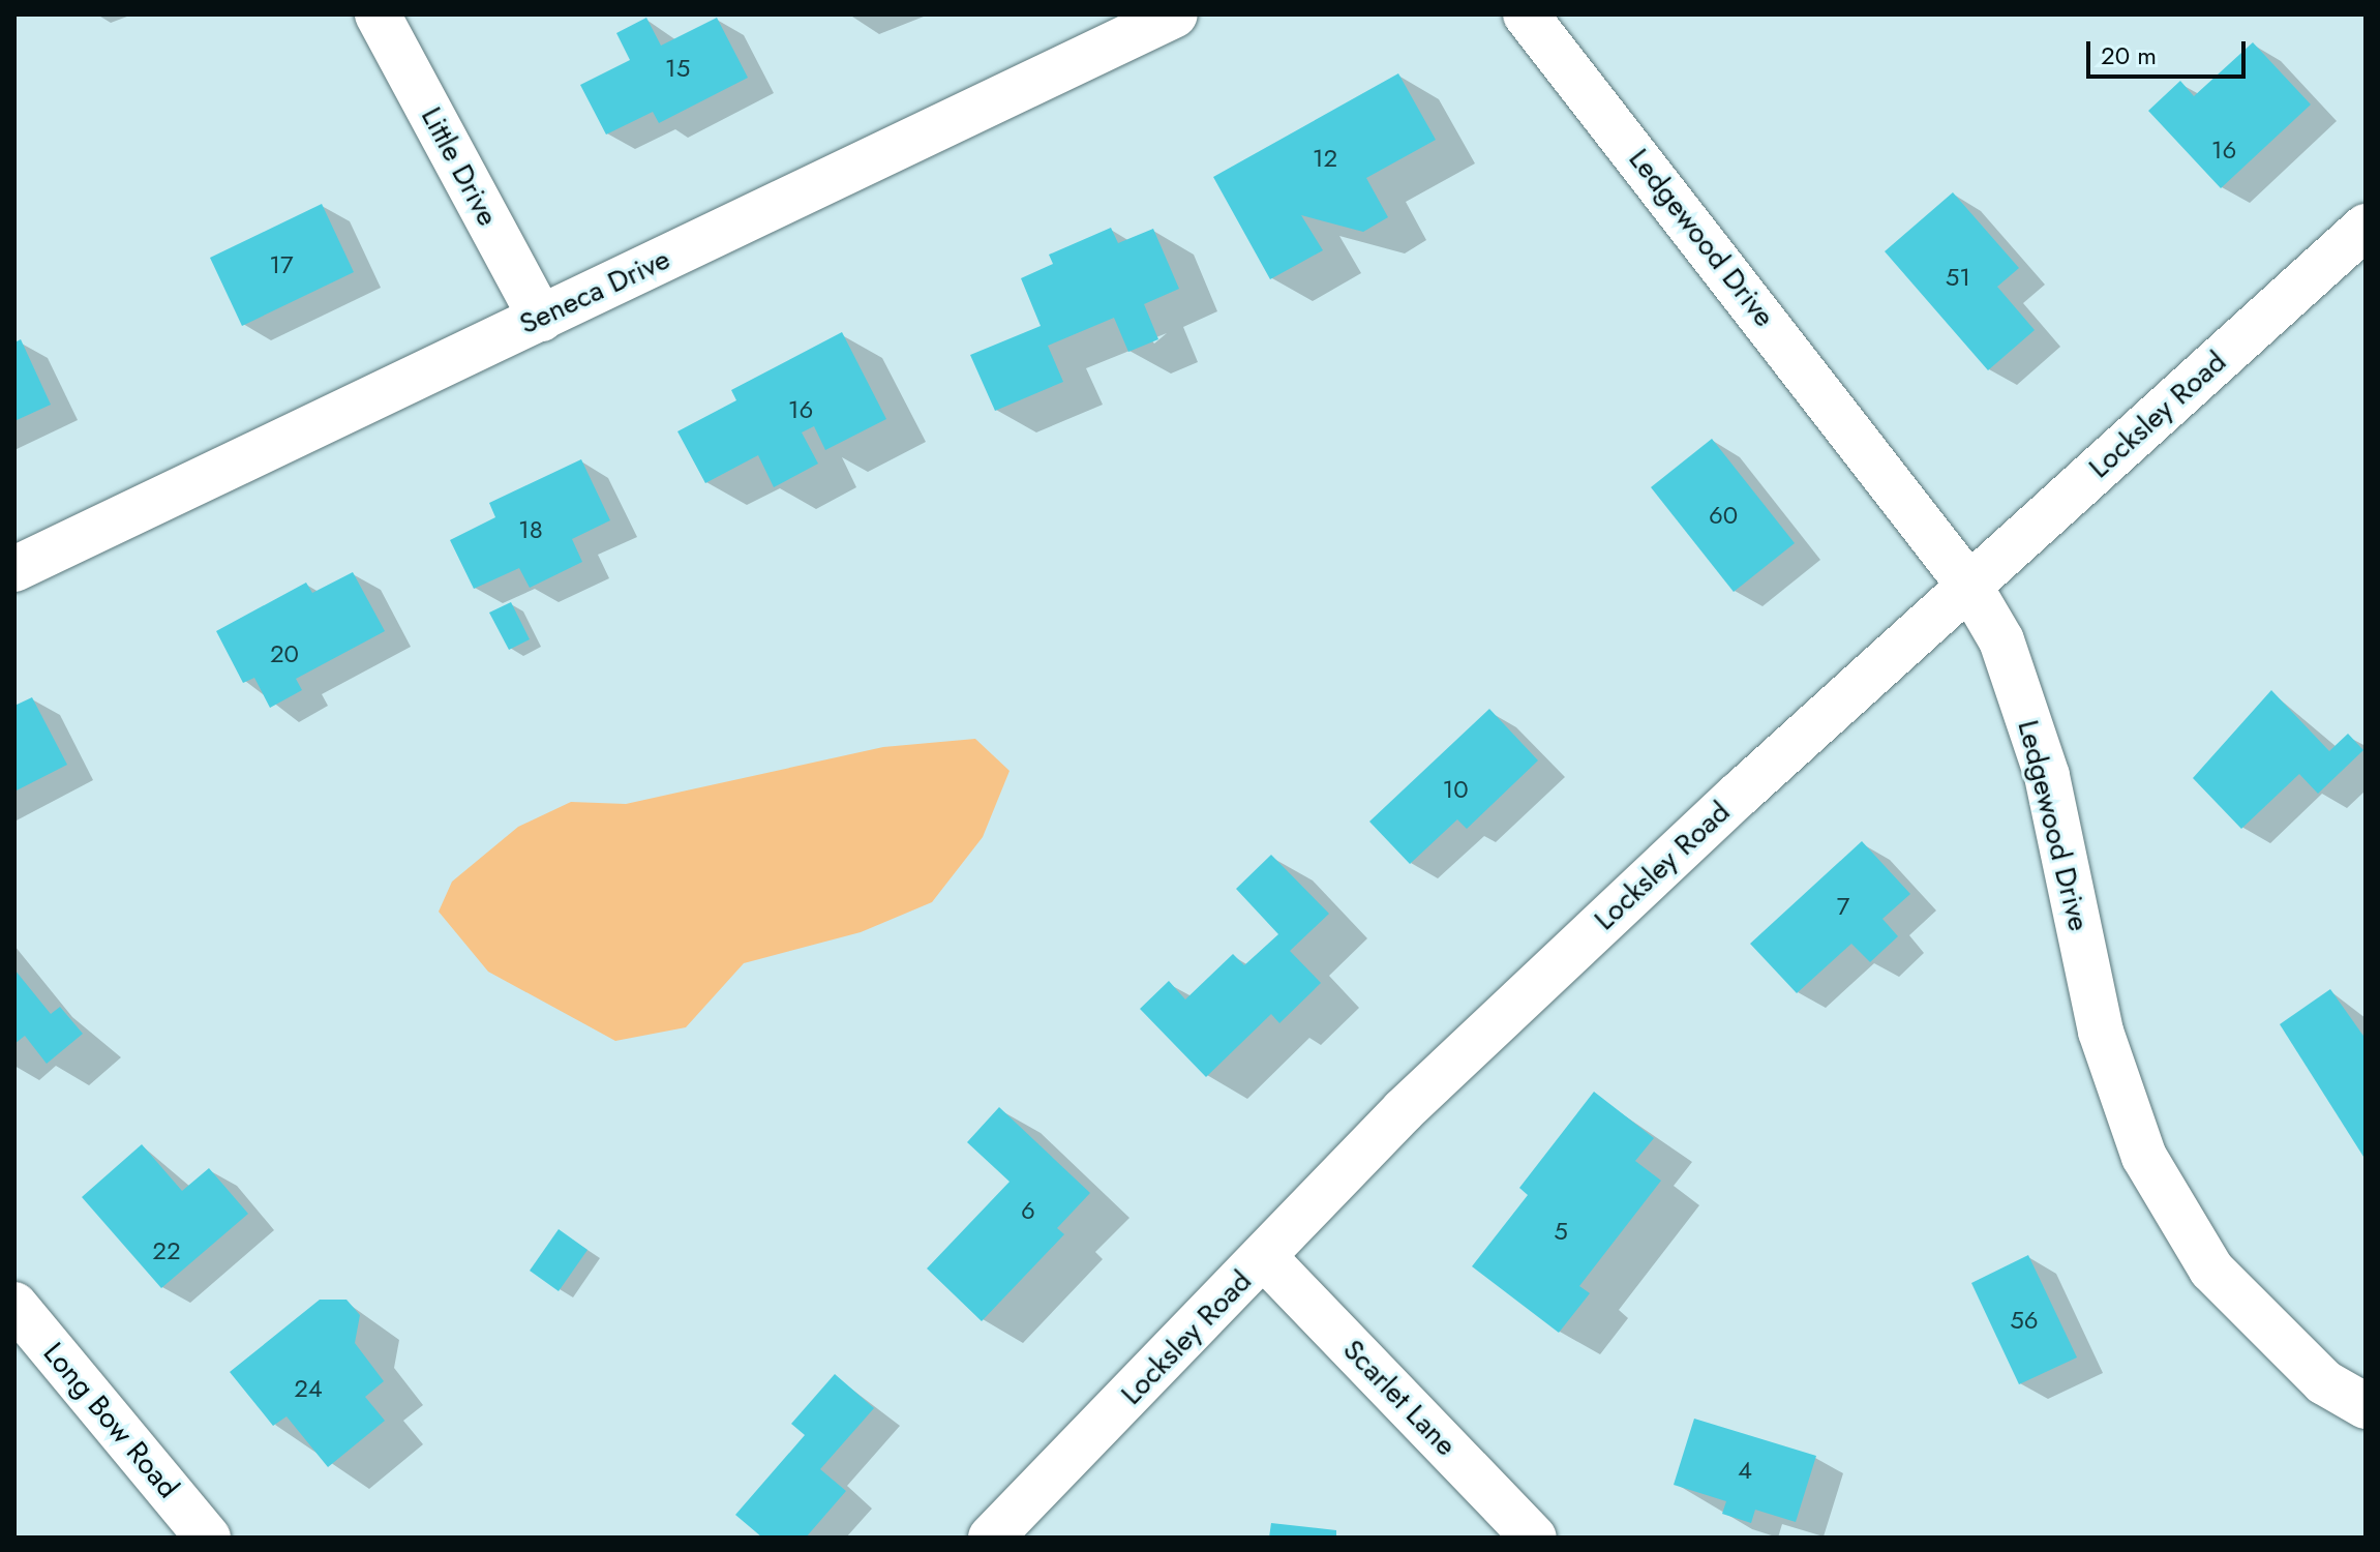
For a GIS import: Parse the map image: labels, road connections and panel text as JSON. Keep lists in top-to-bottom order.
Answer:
{
  "streets": {
    "street": [
      "Little Drive",
      "Ledgewood Drive",
      "Seneca Drive",
      "Locksley Road",
      "Scarlet Lane",
      "Long Bow Road"
    ]
  },
  "crossings": [
    ["Little Drive", "Seneca Drive"],
    ["Ledgewood Drive", "Locksley Road"],
    ["Locksley Road", "Scarlet Lane"]
  ],
  "house_numbers": [
    "15",
    "16",
    "12",
    "17",
    "51",
    "16",
    "60",
    "18",
    "20",
    "10",
    "7",
    "6",
    "5",
    "22",
    "56",
    "24",
    "4"
  ],
  "scale_bar": "20 m"
}
